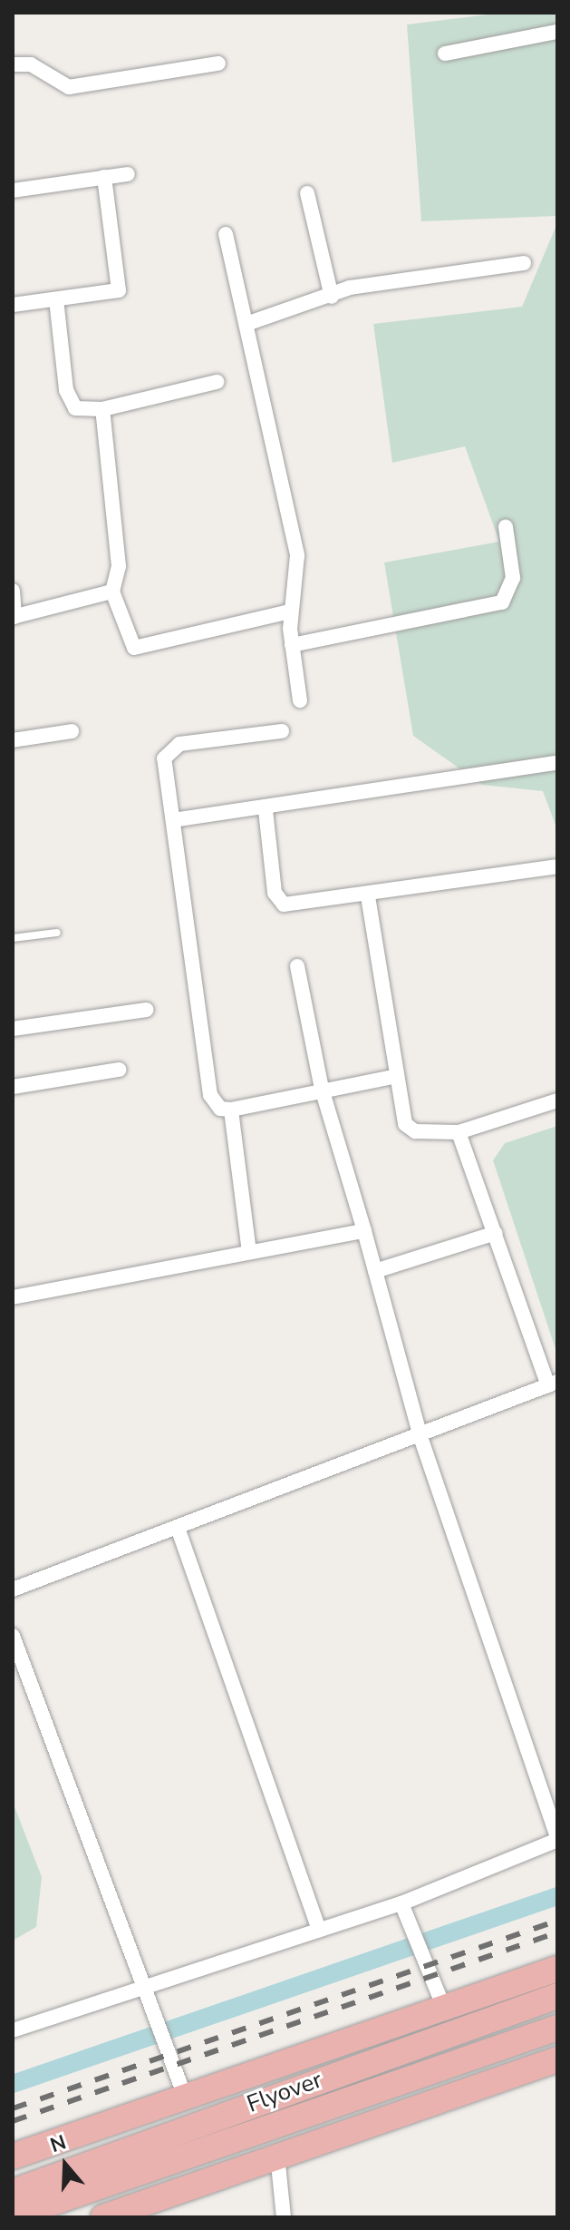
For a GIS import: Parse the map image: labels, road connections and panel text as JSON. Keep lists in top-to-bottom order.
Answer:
{
  "streets": {
    "highway": ["Flyover"]
  },
  "north": "top"
}
